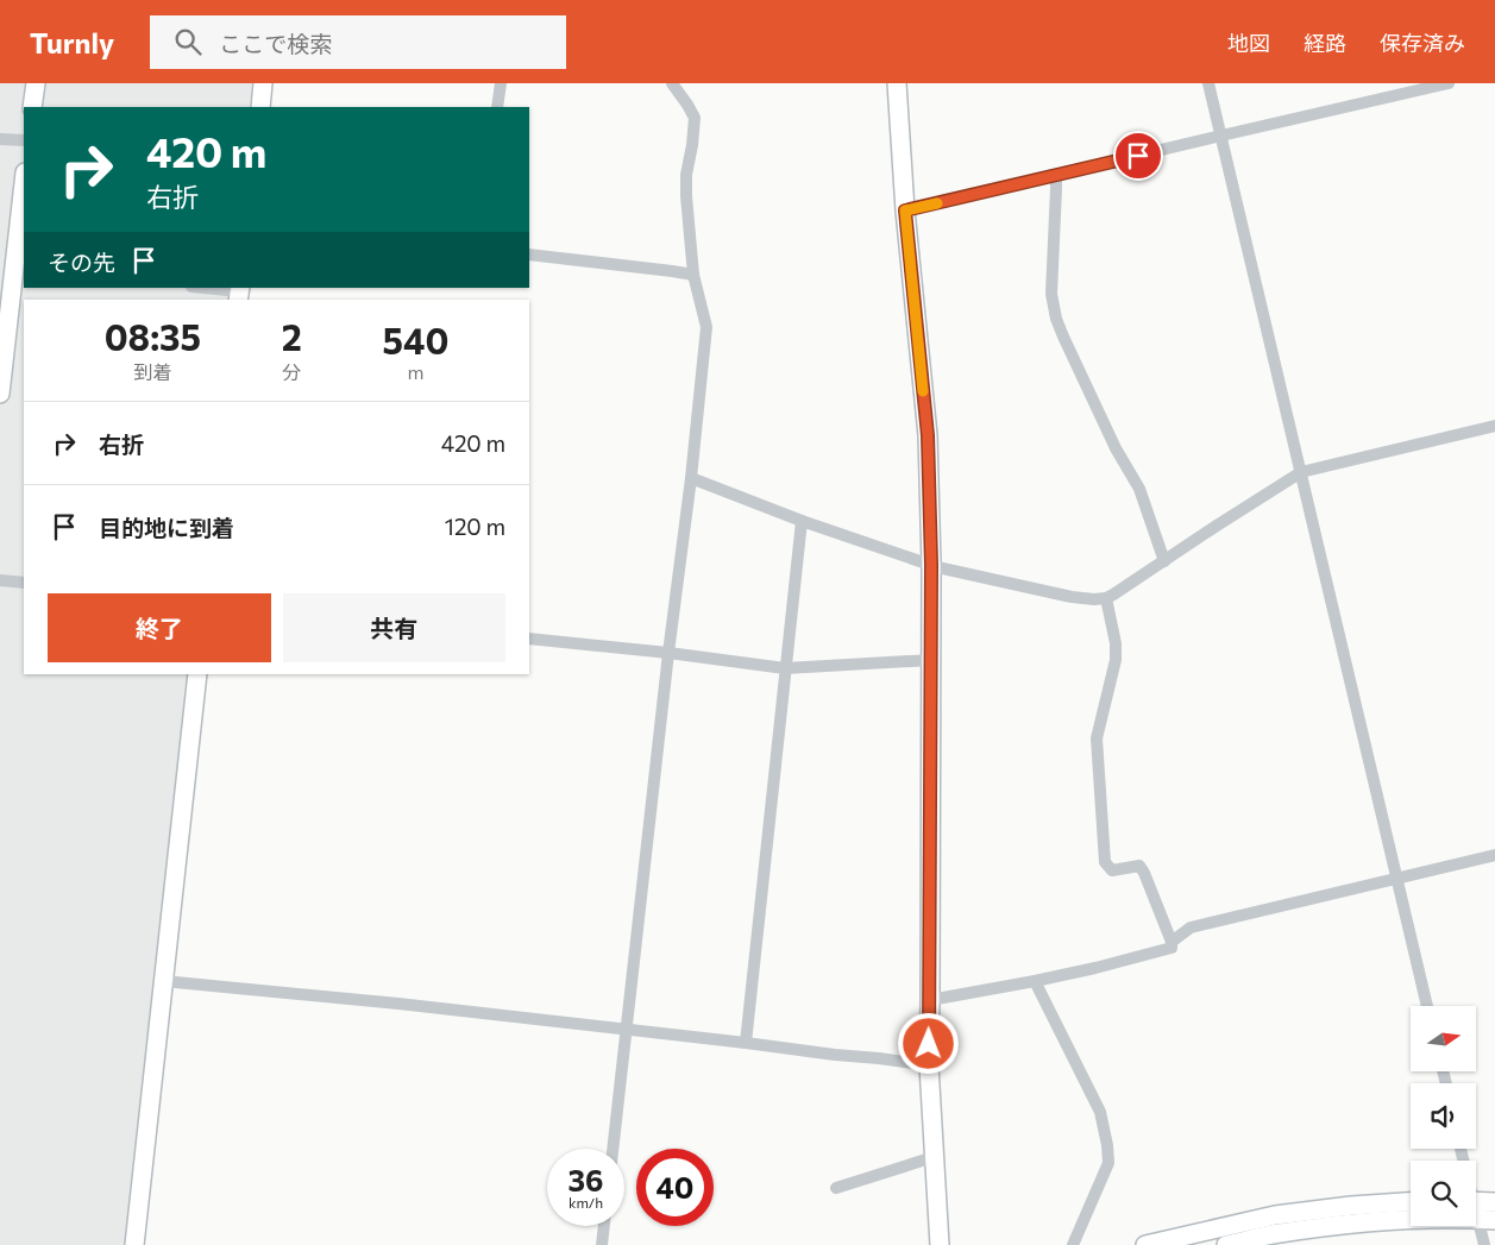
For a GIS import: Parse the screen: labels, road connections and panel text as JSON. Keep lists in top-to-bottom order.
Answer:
{
  "north": "right",
  "page": {
    "header": "Turnly",
    "search": "ここで検索",
    "nav": ["地図", "経路", "保存済み"],
    "turn": ["420 m", "右折"],
    "then": "その先",
    "eta": [
      "08:35",
      "到着",
      "2",
      "分",
      "540",
      "m"
    ],
    "list": [
      {
        "name": "右折",
        "value": "420 m"
      },
      {
        "name": "目的地に到着",
        "value": "120 m"
      }
    ],
    "buttons": ["終了", "共有"],
    "speed": "36 km/h",
    "limit": "40"
  }
}
